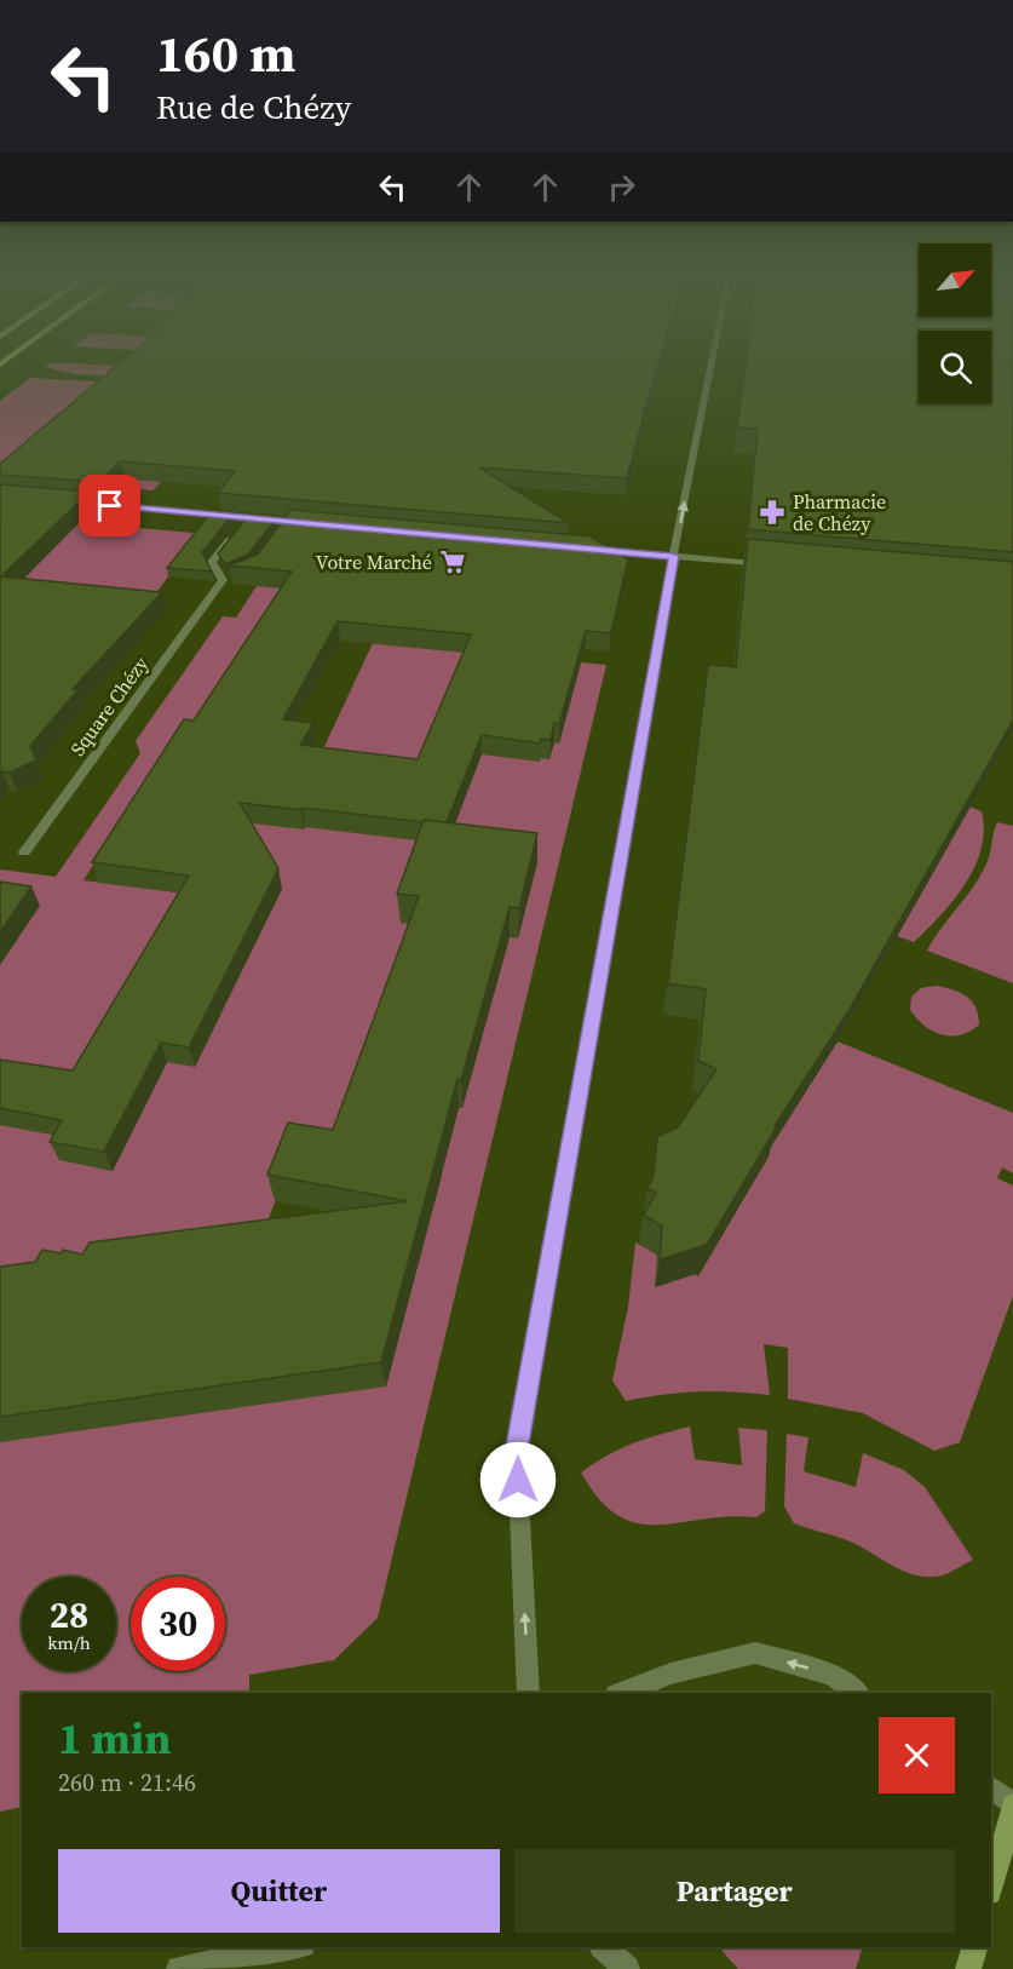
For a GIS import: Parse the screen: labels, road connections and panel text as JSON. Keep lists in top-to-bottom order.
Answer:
{
  "streets": {
    "street": ["Square Chézy"]
  },
  "places": {
    "pharmacy": ["Pharmacie de Chézy"],
    "supermarket": ["Votre Marché"]
  },
  "north": "top right",
  "page": {
    "turn": ["160 m", "Rue de Chézy"],
    "speed": "28 km/h",
    "limit": "30",
    "heading": ["1 min", "260 m · 21:46"],
    "buttons": ["Quitter", "Partager"]
  }
}
